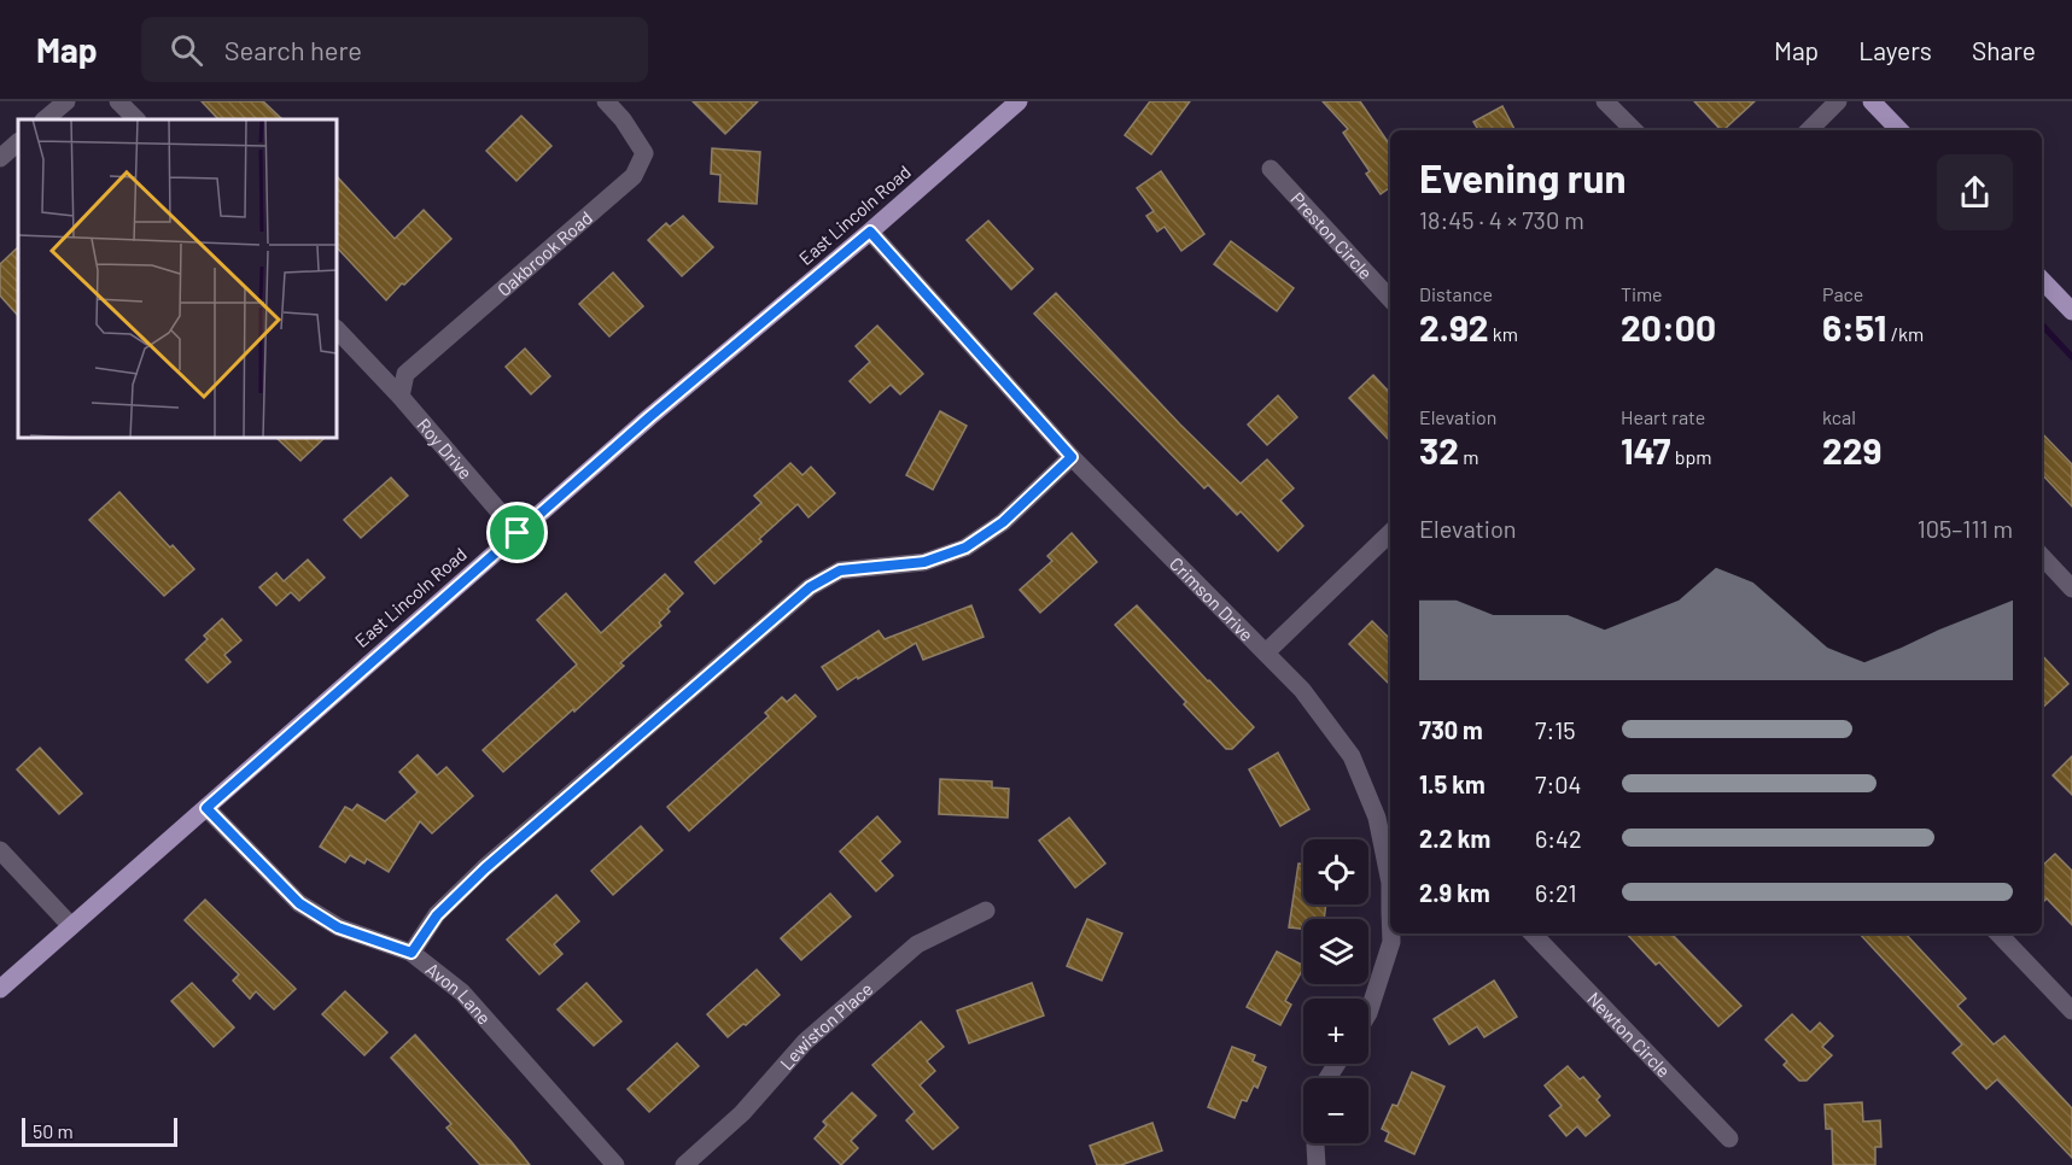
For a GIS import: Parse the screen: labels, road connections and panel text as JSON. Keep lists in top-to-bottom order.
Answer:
{
  "streets": {
    "main road": ["East Lincoln Road"],
    "street": [
      "Preston Circle",
      "Oakbrook Road",
      "Roy Drive",
      "Crimson Drive",
      "Avon Lane",
      "Lewiston Place",
      "Newton Circle"
    ]
  },
  "crossings": [
    ["East Lincoln Road", "Roy Drive"],
    ["East Lincoln Road", "Crimson Drive"],
    ["East Lincoln Road", "Avon Lane"],
    ["Oakbrook Road", "Roy Drive"]
  ],
  "scale_bar": "50 m",
  "page": {
    "header": "Map",
    "search": "Search here",
    "nav": ["Map", "Layers", "Share"],
    "heading": ["Evening run", "18:45 · 4 × 730 m"],
    "stats": [
      ["Distance", "2.92 km"],
      ["Time", "20:00"],
      ["Pace", "6:51 /km"],
      ["Elevation", "32 m"],
      ["Heart rate", "147 bpm"],
      ["kcal", "229"]
    ],
    "chart": ["Elevation", "105–111 m"],
    "list": [
      {
        "name": "730 m",
        "note": "7:15"
      },
      {
        "name": "1.5 km",
        "note": "7:04"
      },
      {
        "name": "2.2 km",
        "note": "6:42"
      },
      {
        "name": "2.9 km",
        "note": "6:21"
      }
    ],
    "map_buttons": ["+", "−"],
    "scale": "50 m"
  }
}
